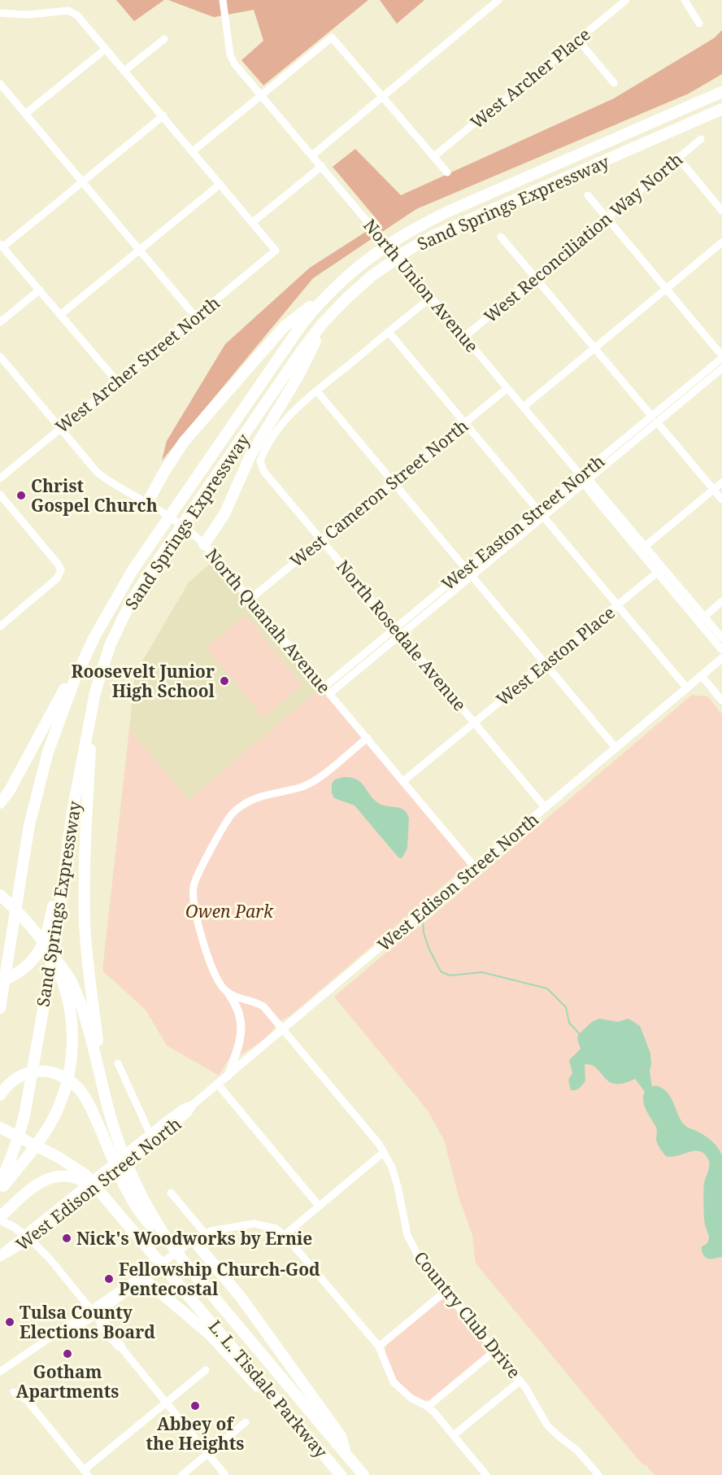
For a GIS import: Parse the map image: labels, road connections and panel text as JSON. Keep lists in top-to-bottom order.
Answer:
{
  "streets": {
    "highway": ["Sand Springs Expressway", "L. L. Tisdale Parkway"],
    "main road": ["West Edison Street North"],
    "street": [
      "West Archer Place",
      "West Reconciliation Way North",
      "North Union Avenue",
      "West Archer Street North",
      "West Cameron Street North",
      "West Easton Street North",
      "North Quanah Avenue",
      "North Rosedale Avenue",
      "West Easton Place",
      "Country Club Drive"
    ]
  },
  "crossings": [
    ["West Reconciliation Way North", "North Union Avenue"],
    ["North Union Avenue", "West Cameron Street North"],
    ["North Union Avenue", "West Easton Street North"],
    ["North Union Avenue", "West Easton Place"],
    ["West Archer Street North", "North Quanah Avenue"],
    ["West Cameron Street North", "North Quanah Avenue"],
    ["West Cameron Street North", "North Rosedale Avenue"],
    ["West Easton Street North", "North Quanah Avenue"],
    ["West Easton Street North", "North Rosedale Avenue"],
    ["North Quanah Avenue", "West Easton Place"],
    ["North Quanah Avenue", "West Edison Street North"],
    ["North Rosedale Avenue", "West Easton Place"],
    ["North Rosedale Avenue", "West Edison Street North"],
    ["West Edison Street North", "Country Club Drive"]
  ],
  "parks": ["Owen Park"],
  "places": [
    "Christ Gospel Church",
    "Roosevelt Junior High School",
    "Nick's Woodworks by Ernie",
    "Fellowship Church-God Pentecostal",
    "Tulsa County Elections Board",
    "Gotham Apartments",
    "Abbey of the Heights"
  ]
}
